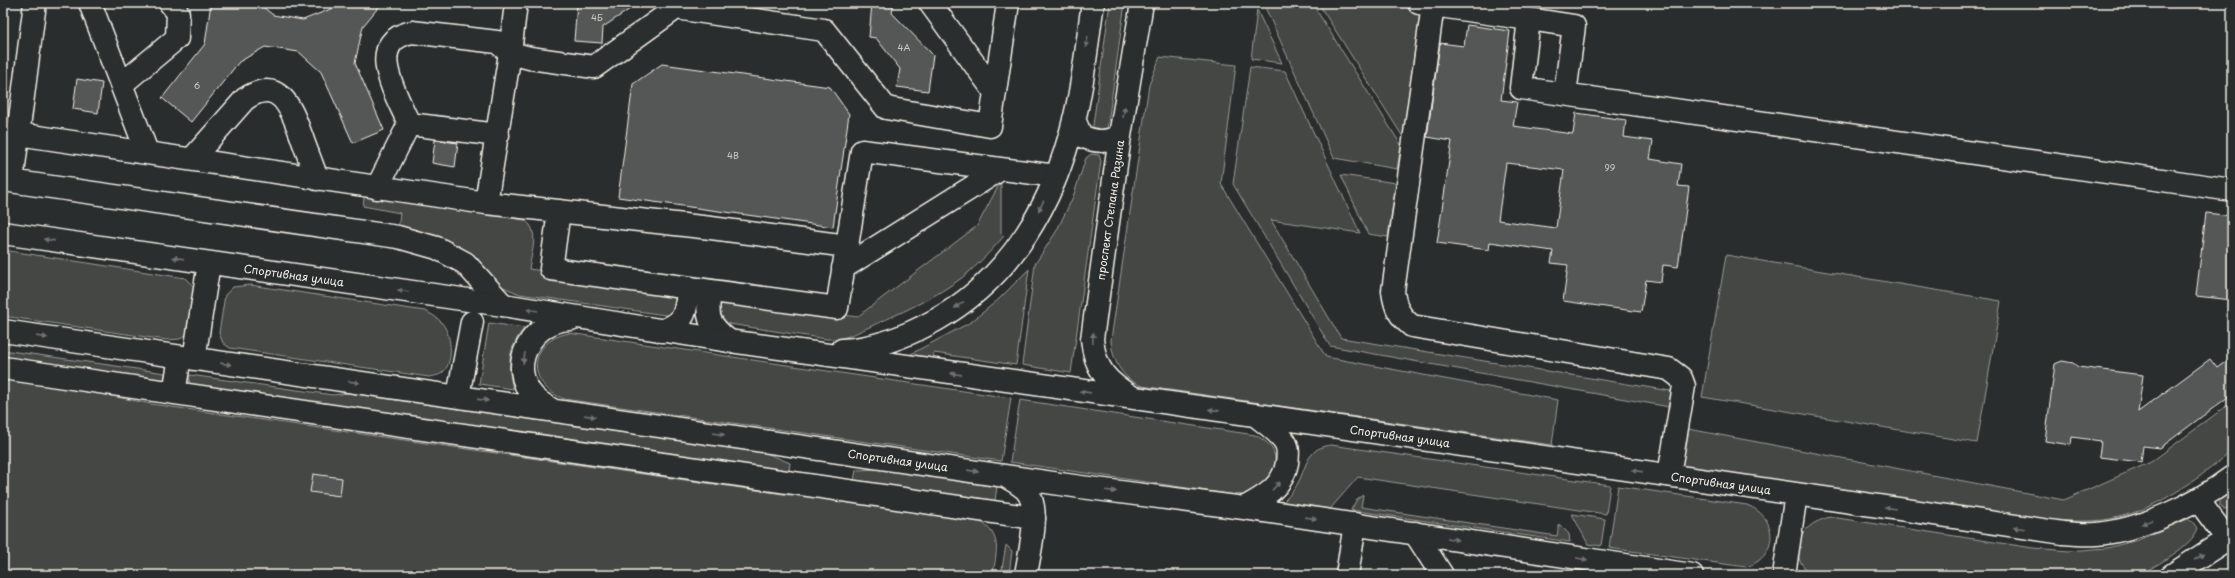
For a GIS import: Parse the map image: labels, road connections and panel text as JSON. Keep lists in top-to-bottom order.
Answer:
{
  "streets": {
    "main road": ["проспект Степана Разина", "Спортивная улица"]
  },
  "crossings": [
    ["проспект Степана Разина", "Спортивная улица"]
  ],
  "house_numbers": [
    "4Б",
    "4А",
    "6",
    "4В",
    "99"
  ]
}
